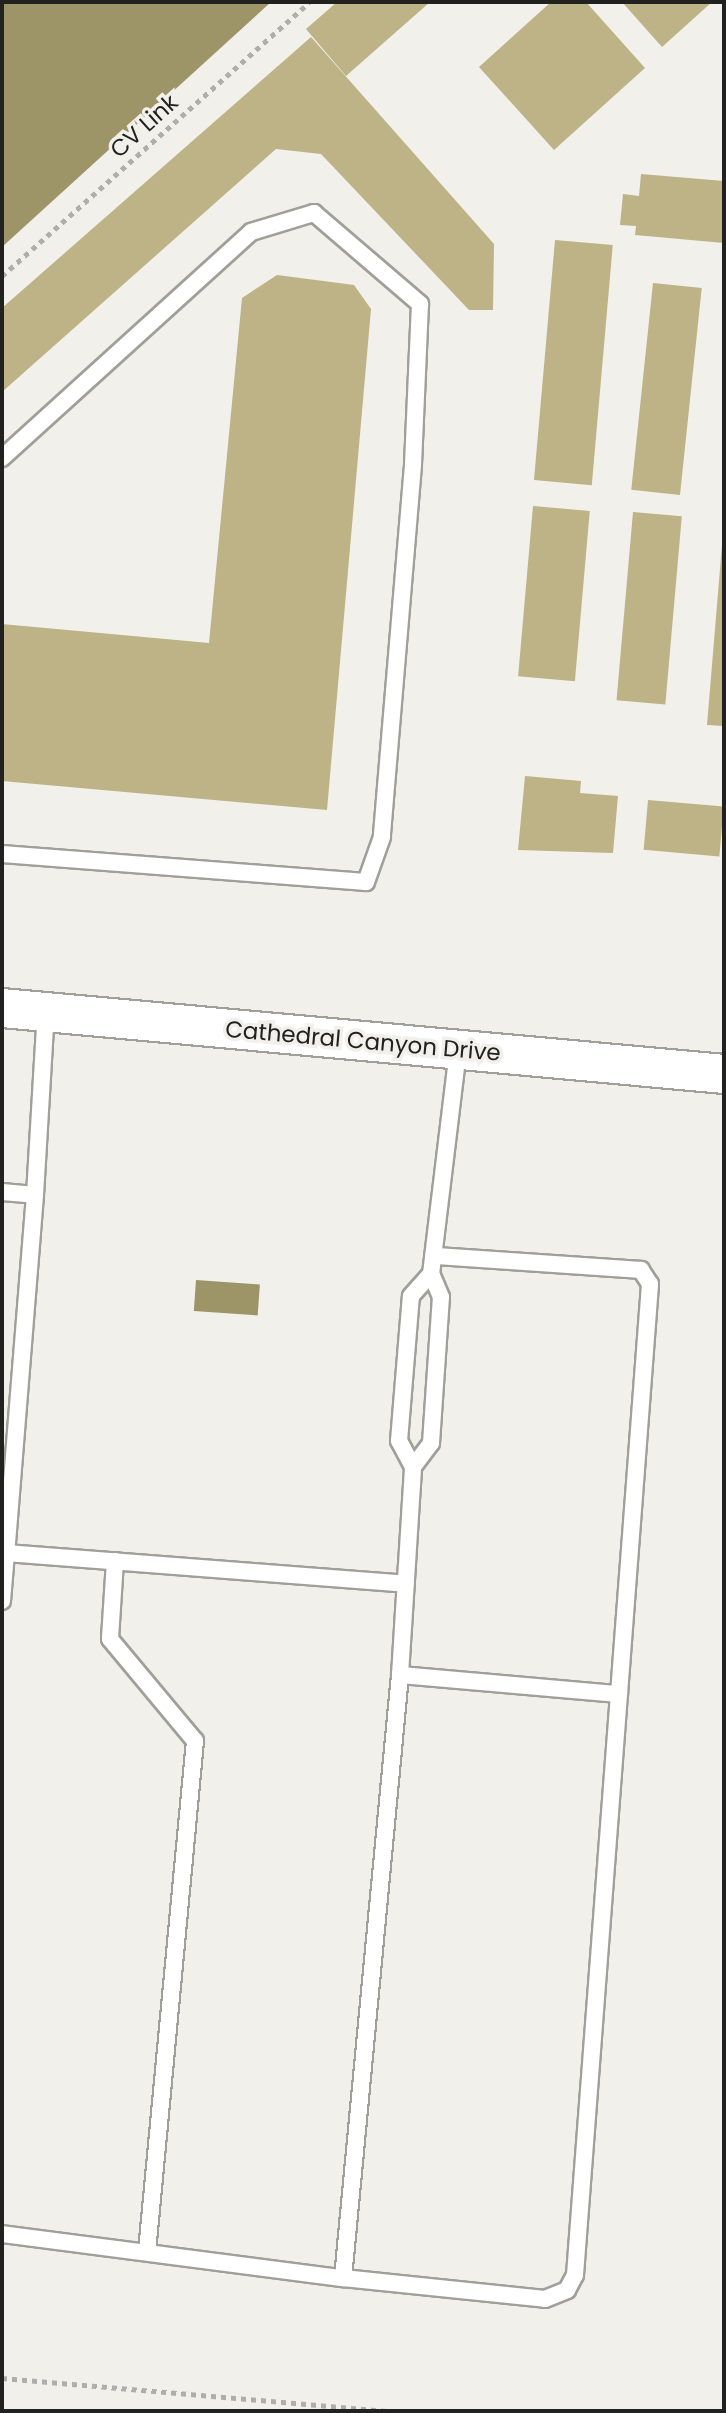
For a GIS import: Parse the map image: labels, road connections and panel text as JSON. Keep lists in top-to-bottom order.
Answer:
{
  "streets": {
    "street": ["Cathedral Canyon Drive"],
    "path": ["CV Link"]
  }
}
